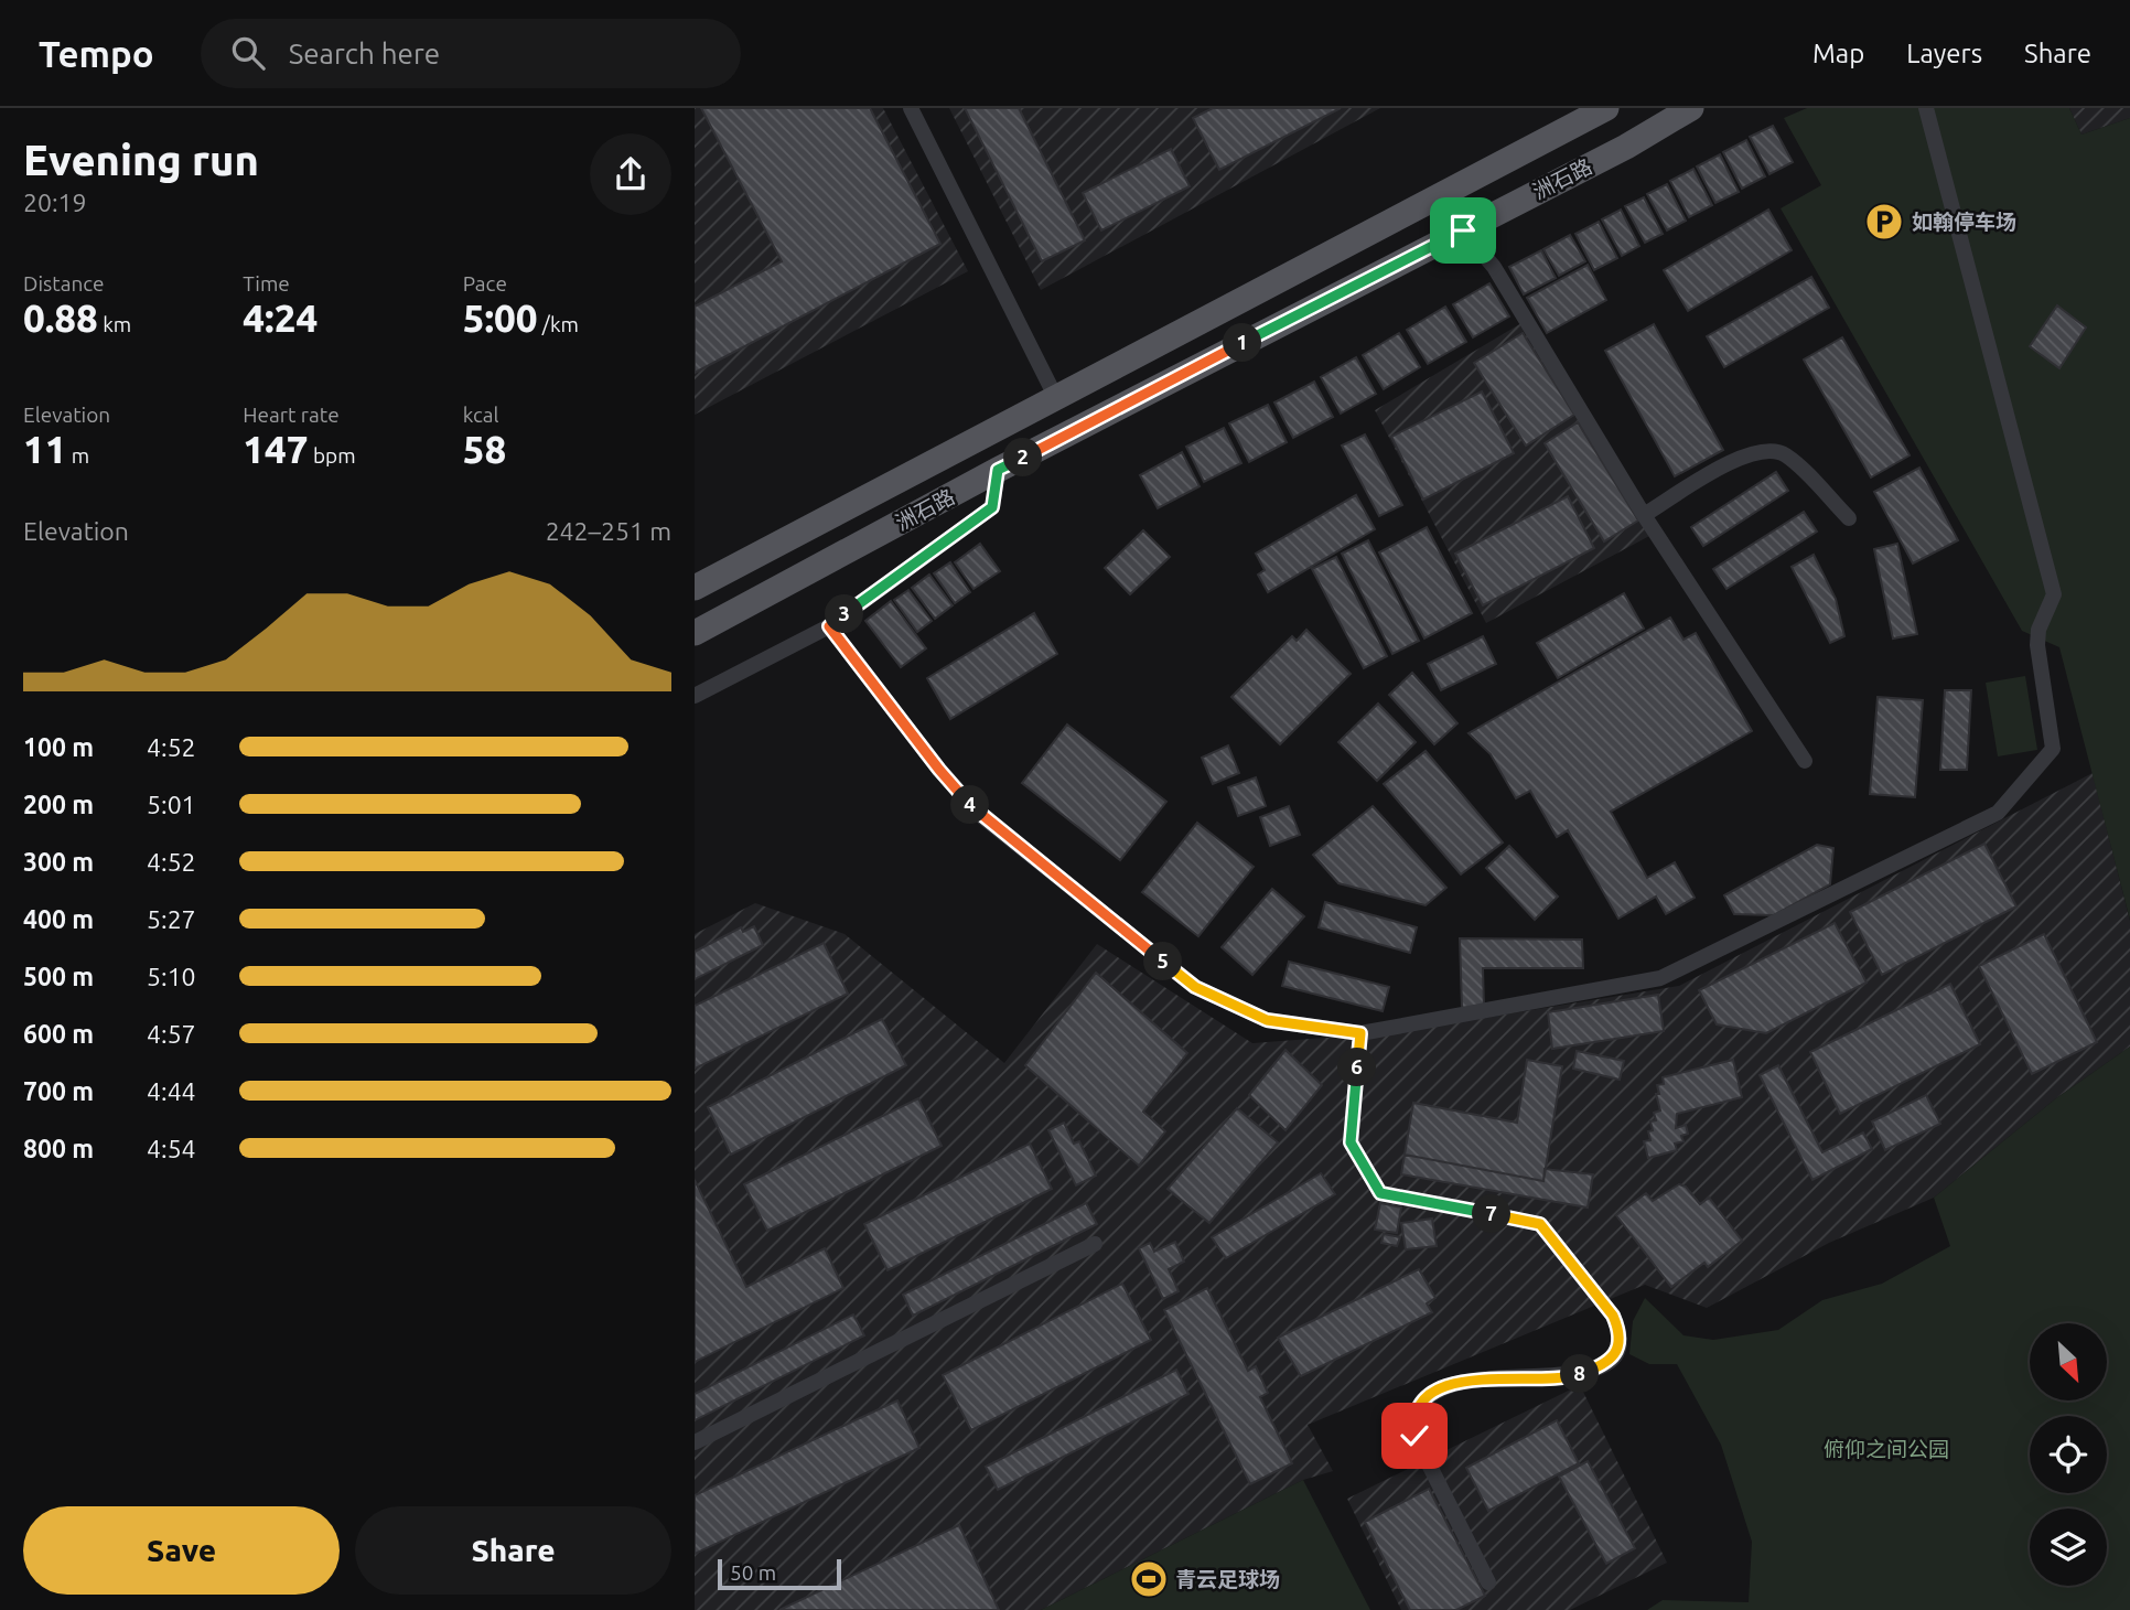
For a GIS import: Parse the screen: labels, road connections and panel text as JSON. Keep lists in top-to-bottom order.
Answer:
{
  "streets": {
    "main road": ["洲石路"]
  },
  "parks": ["俯仰之间公园"],
  "places": {
    "parking": ["如翰停车场"],
    "sports": ["青云足球场"]
  },
  "scale_bar": "50 m",
  "north": "bottom right",
  "page": {
    "header": "Tempo",
    "search": "Search here",
    "nav": ["Map", "Layers", "Share"],
    "heading": ["Evening run", "20:19"],
    "stats": [
      ["Distance", "0.88 km"],
      ["Time", "4:24"],
      ["Pace", "5:00 /km"],
      ["Elevation", "11 m"],
      ["Heart rate", "147 bpm"],
      ["kcal", "58"]
    ],
    "pins": [
      "1",
      "2",
      "3",
      "4",
      "5",
      "6",
      "7",
      "8"
    ],
    "chart": ["Elevation", "242–251 m"],
    "list": [
      {
        "name": "100 m",
        "note": "4:52"
      },
      {
        "name": "200 m",
        "note": "5:01"
      },
      {
        "name": "300 m",
        "note": "4:52"
      },
      {
        "name": "400 m",
        "note": "5:27"
      },
      {
        "name": "500 m",
        "note": "5:10"
      },
      {
        "name": "600 m",
        "note": "4:57"
      },
      {
        "name": "700 m",
        "note": "4:44"
      },
      {
        "name": "800 m",
        "note": "4:54"
      }
    ],
    "buttons": ["Save", "Share"],
    "scale": "50 m"
  }
}
